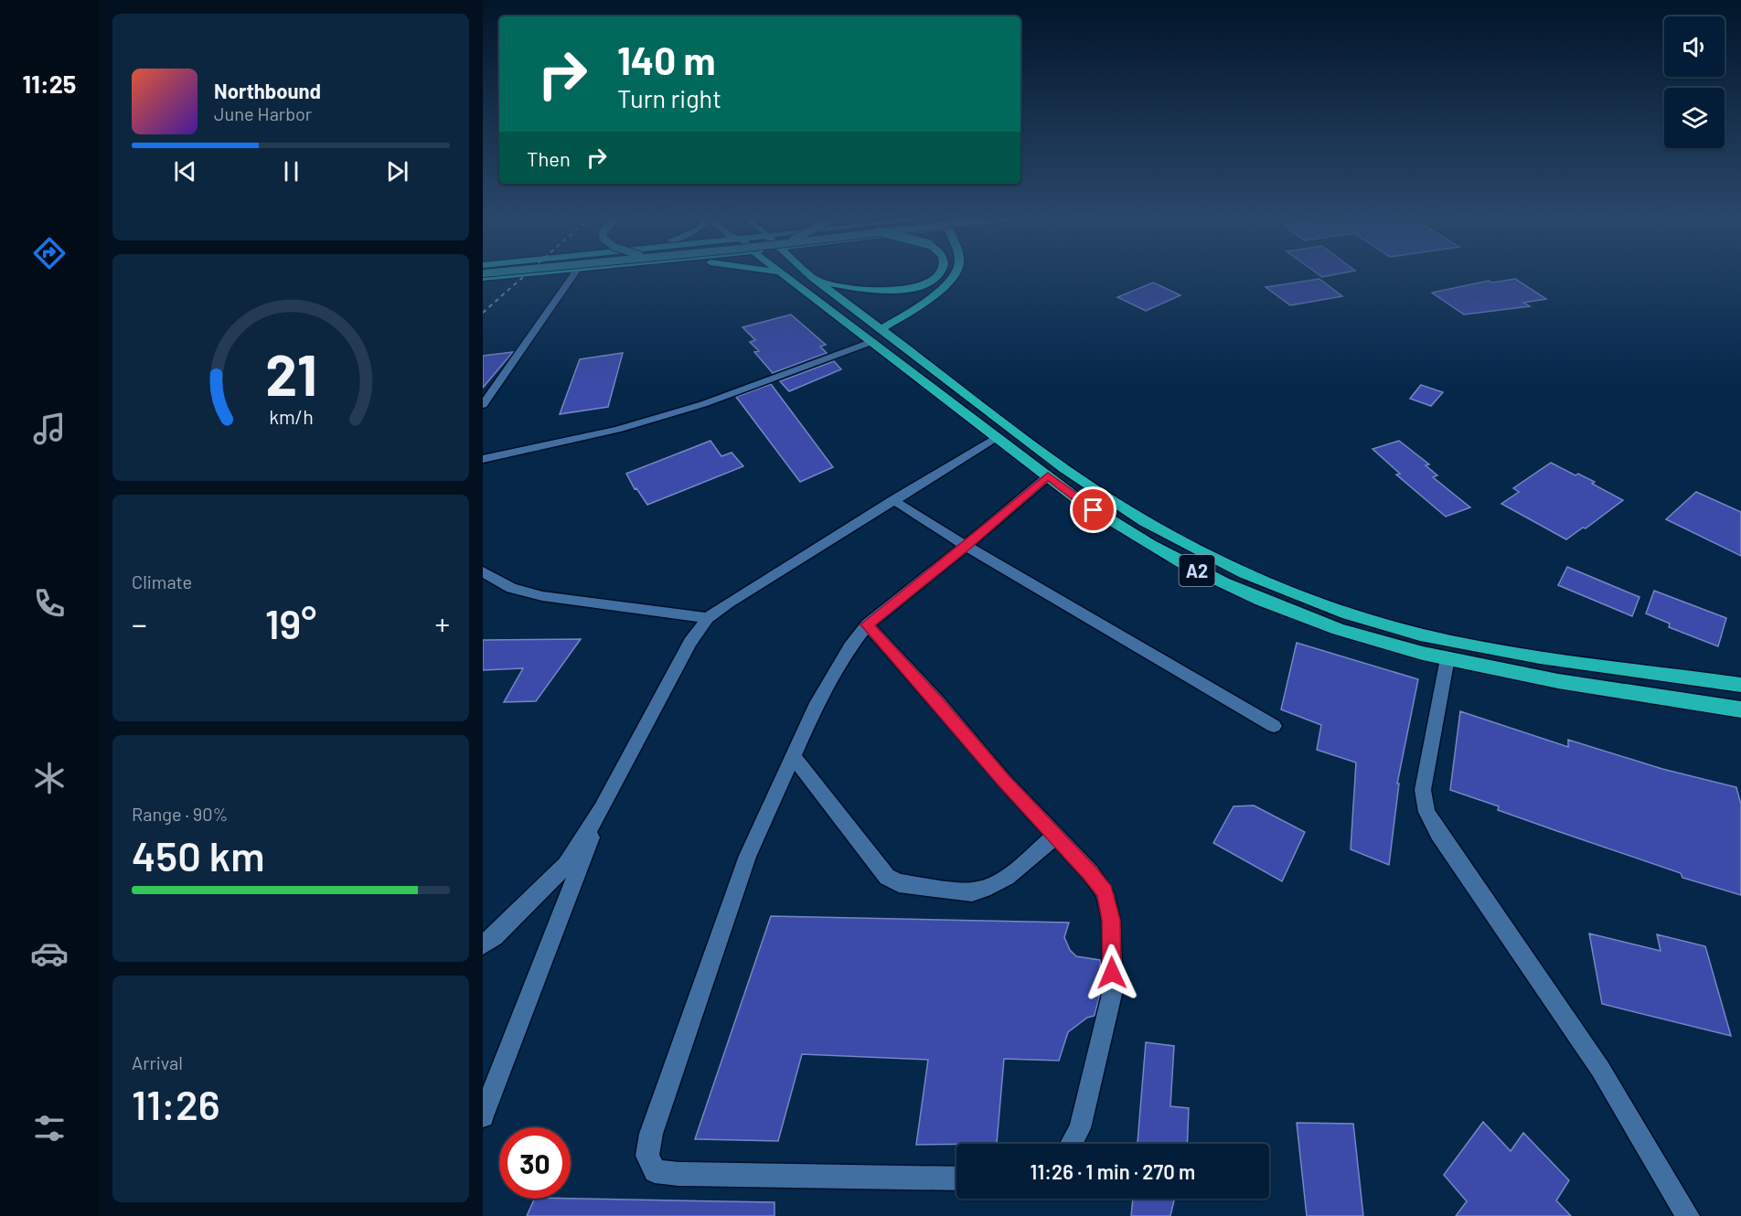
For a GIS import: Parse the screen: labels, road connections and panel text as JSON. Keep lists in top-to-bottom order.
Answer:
{
  "streets": {
    "highway": ["A2"]
  },
  "page": {
    "tabs": "11:25",
    "turn": ["140 m", "Turn right"],
    "song": ["Northbound", "June Harbor"],
    "then": "Then",
    "tile": [
      "Climate",
      ["Range · 90%", "450 km"],
      ["Arrival", "11:26"]
    ],
    "heat": ["−", "19°", "+"],
    "limit": "30",
    "trip": "11:26 · 1 min · 270 m",
    "gauge": ["21", "km/h"]
  }
}
